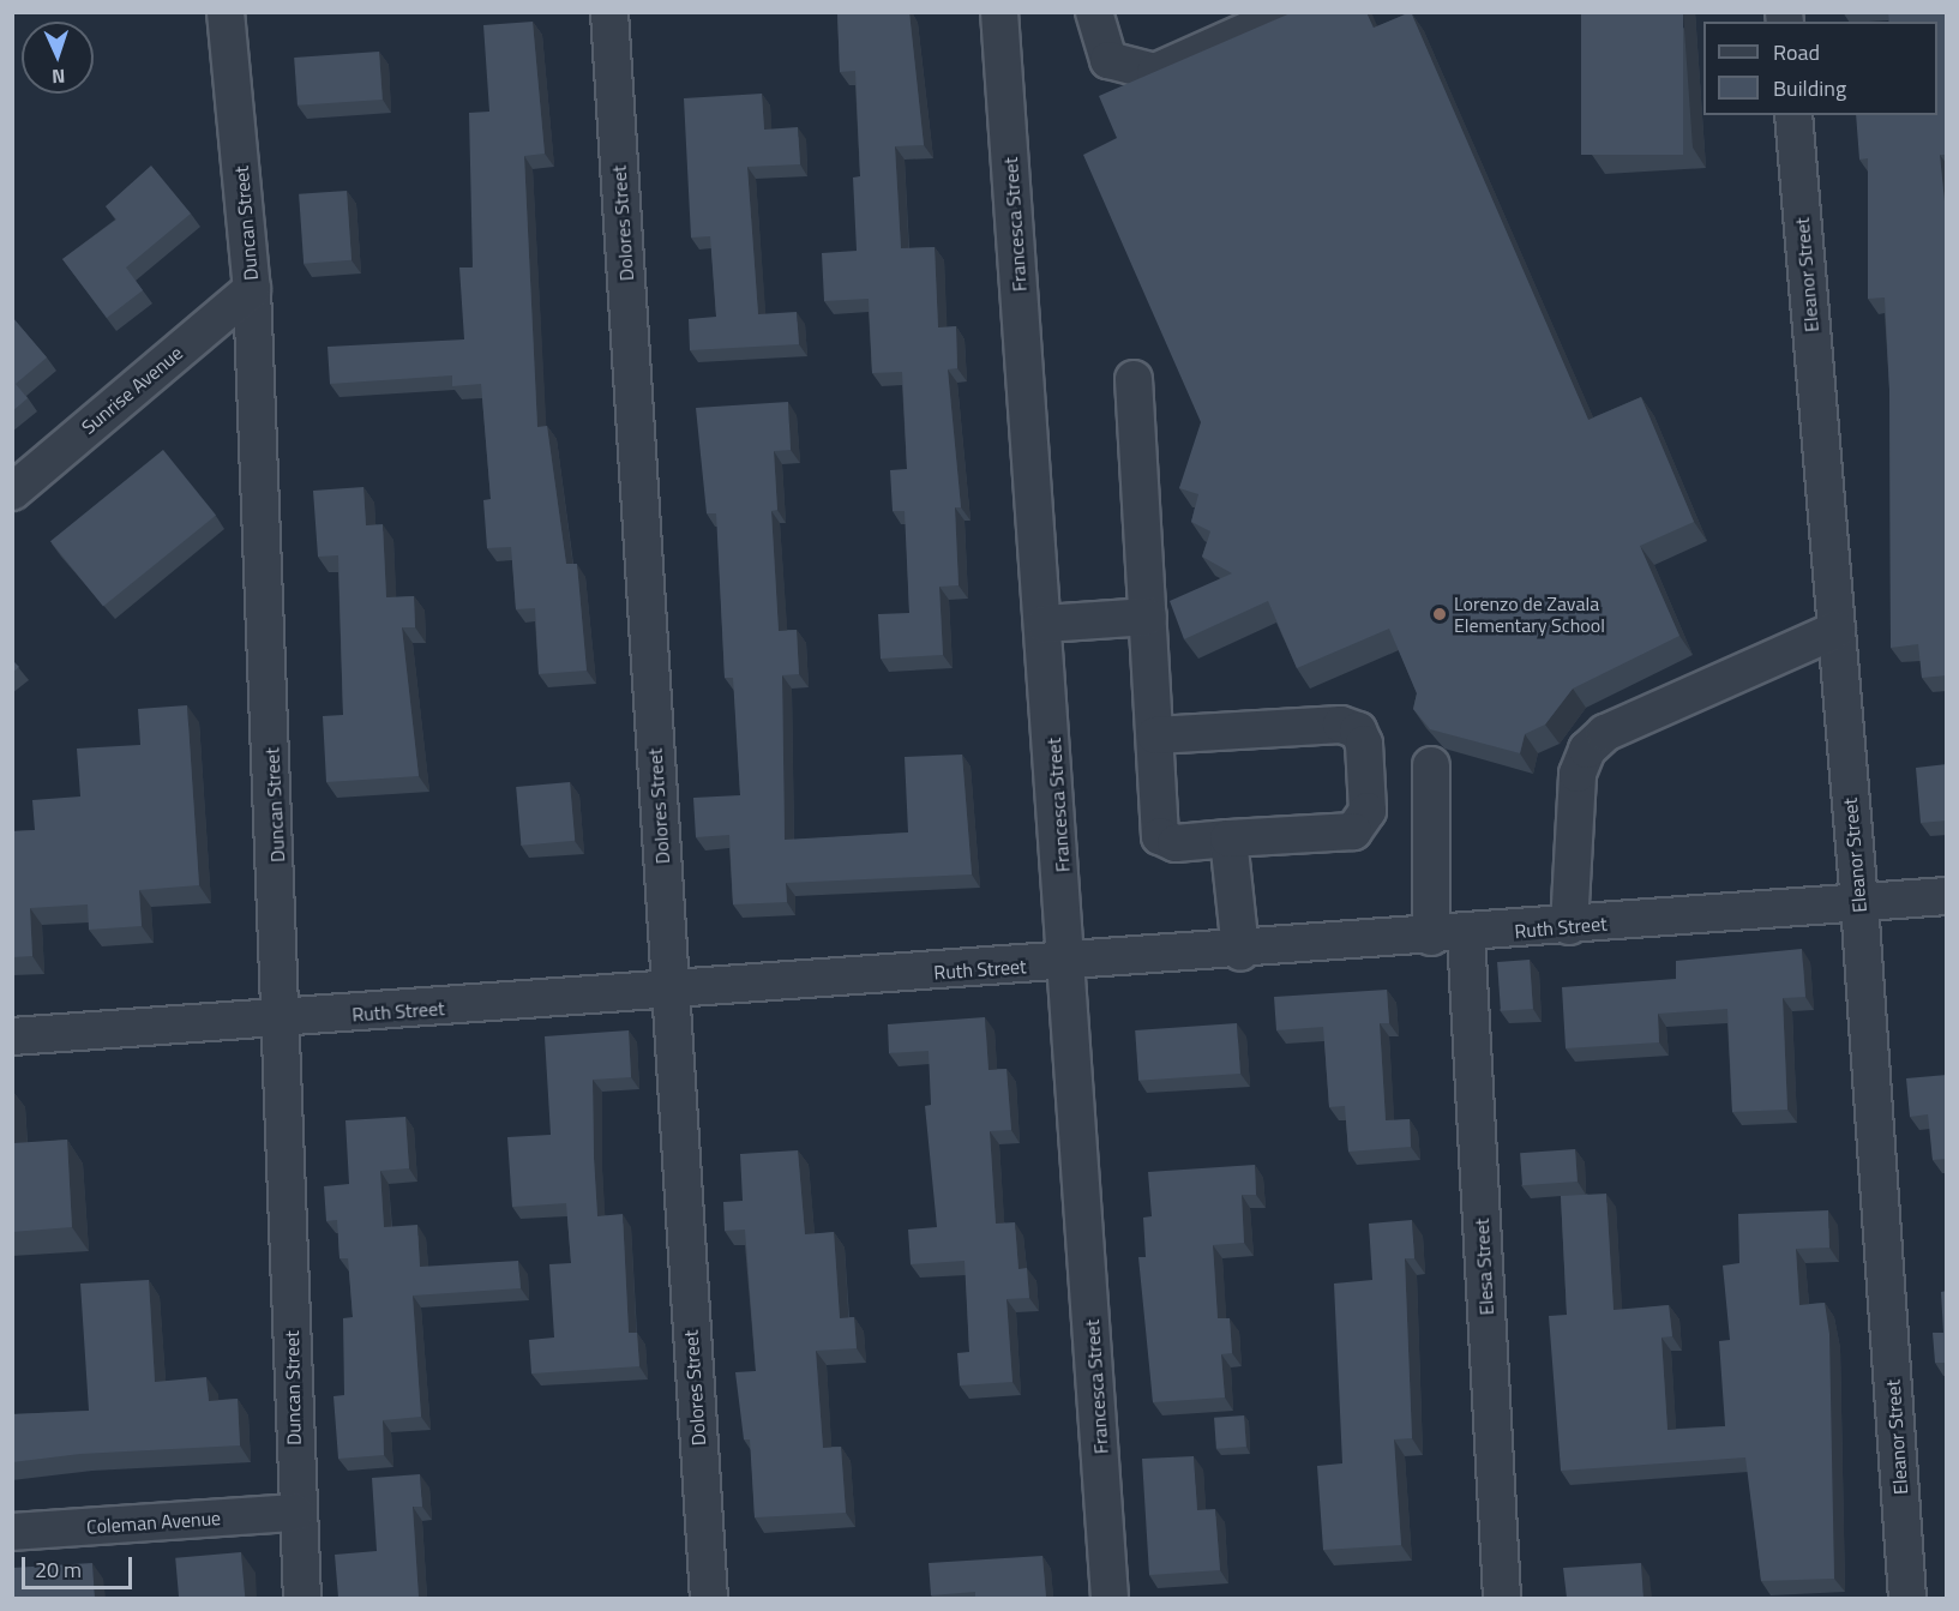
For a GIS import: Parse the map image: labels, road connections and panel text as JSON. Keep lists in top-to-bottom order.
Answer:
{
  "streets": {
    "street": [
      "Duncan Street",
      "Dolores Street",
      "Francesca Street",
      "Eleanor Street",
      "Sunrise Avenue",
      "Ruth Street",
      "Elesa Street",
      "Coleman Avenue"
    ]
  },
  "crossings": [
    ["Duncan Street", "Sunrise Avenue"],
    ["Duncan Street", "Ruth Street"],
    ["Duncan Street", "Coleman Avenue"],
    ["Dolores Street", "Ruth Street"],
    ["Francesca Street", "Ruth Street"],
    ["Eleanor Street", "Ruth Street"],
    ["Ruth Street", "Elesa Street"]
  ],
  "places": ["Lorenzo de Zavala Elementary School"],
  "legend": ["Road", "Building"],
  "scale_bar": "20 m",
  "north": "bottom"
}
